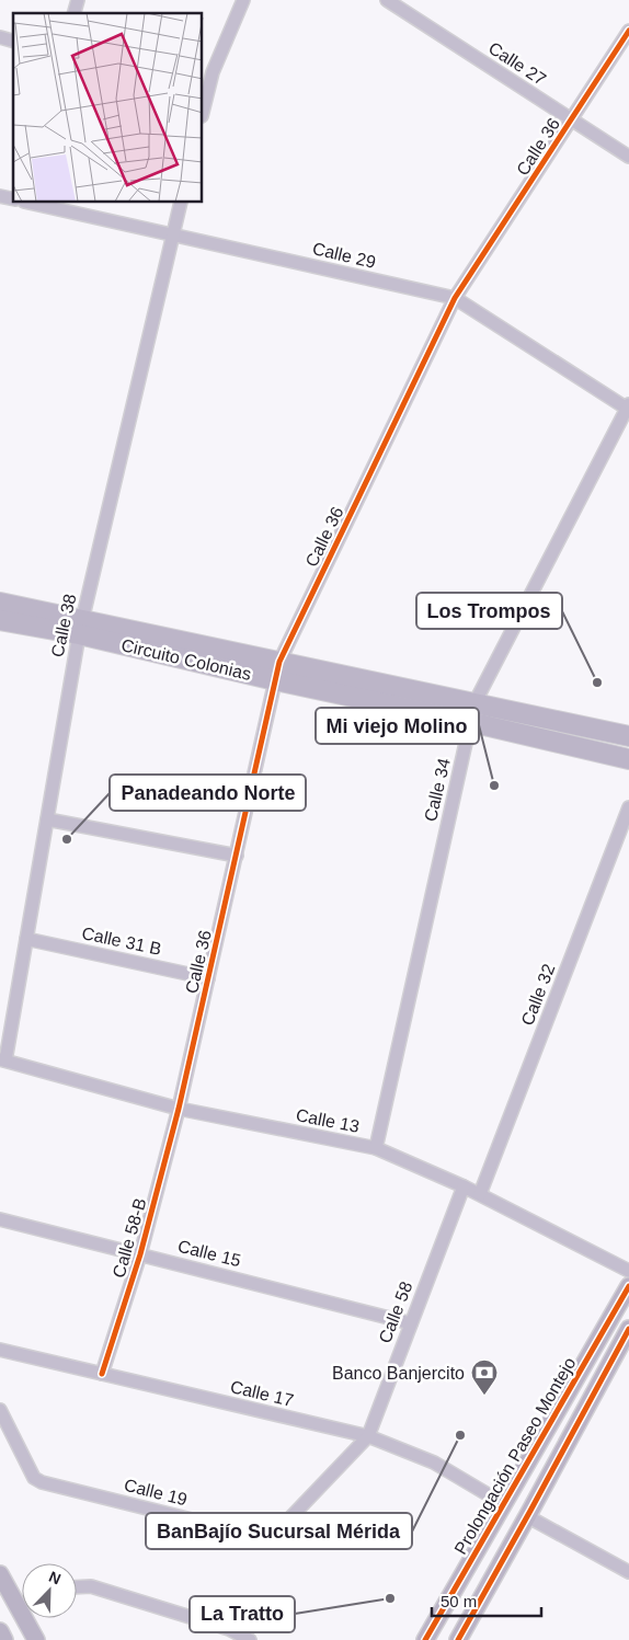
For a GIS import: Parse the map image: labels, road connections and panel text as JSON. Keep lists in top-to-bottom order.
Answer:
{
  "streets": {
    "main road": ["Circuito Colonias", "Prolongación Paseo Montejo"],
    "street": [
      "Calle 27",
      "Calle 36",
      "Calle 29",
      "Calle 38",
      "Calle 34",
      "Calle 31 B",
      "Calle 32",
      "Calle 13",
      "Calle 58-B",
      "Calle 15",
      "Calle 58",
      "Calle 17",
      "Calle 19"
    ]
  },
  "crossings": [
    ["Calle 27", "Calle 36"],
    ["Calle 36", "Calle 29"],
    ["Calle 36", "Circuito Colonias"],
    ["Calle 36", "Calle 31 B"],
    ["Calle 36", "Calle 13"],
    ["Calle 36", "Calle 58-B"],
    ["Calle 29", "Calle 38"],
    ["Calle 29", "Calle 34"],
    ["Calle 38", "Circuito Colonias"],
    ["Calle 38", "Calle 31 B"],
    ["Calle 38", "Calle 13"],
    ["Circuito Colonias", "Calle 34"],
    ["Calle 34", "Calle 13"],
    ["Calle 32", "Calle 13"],
    ["Calle 13", "Calle 58-B"],
    ["Calle 13", "Calle 58"],
    ["Calle 58-B", "Calle 15"],
    ["Calle 58-B", "Calle 17"],
    ["Calle 15", "Calle 58"],
    ["Calle 58", "Calle 17"],
    ["Calle 58", "Calle 19"],
    ["Calle 17", "Prolongación Paseo Montejo"]
  ],
  "places": {
    "other": [
      "Los Trompos",
      "Mi viejo Molino",
      "Panadeando Norte",
      "BanBajío Sucursal Mérida",
      "La Tratto"
    ],
    "bank": ["Banco Banjercito"]
  },
  "scale_bar": "50 m",
  "north": "top right"
}
